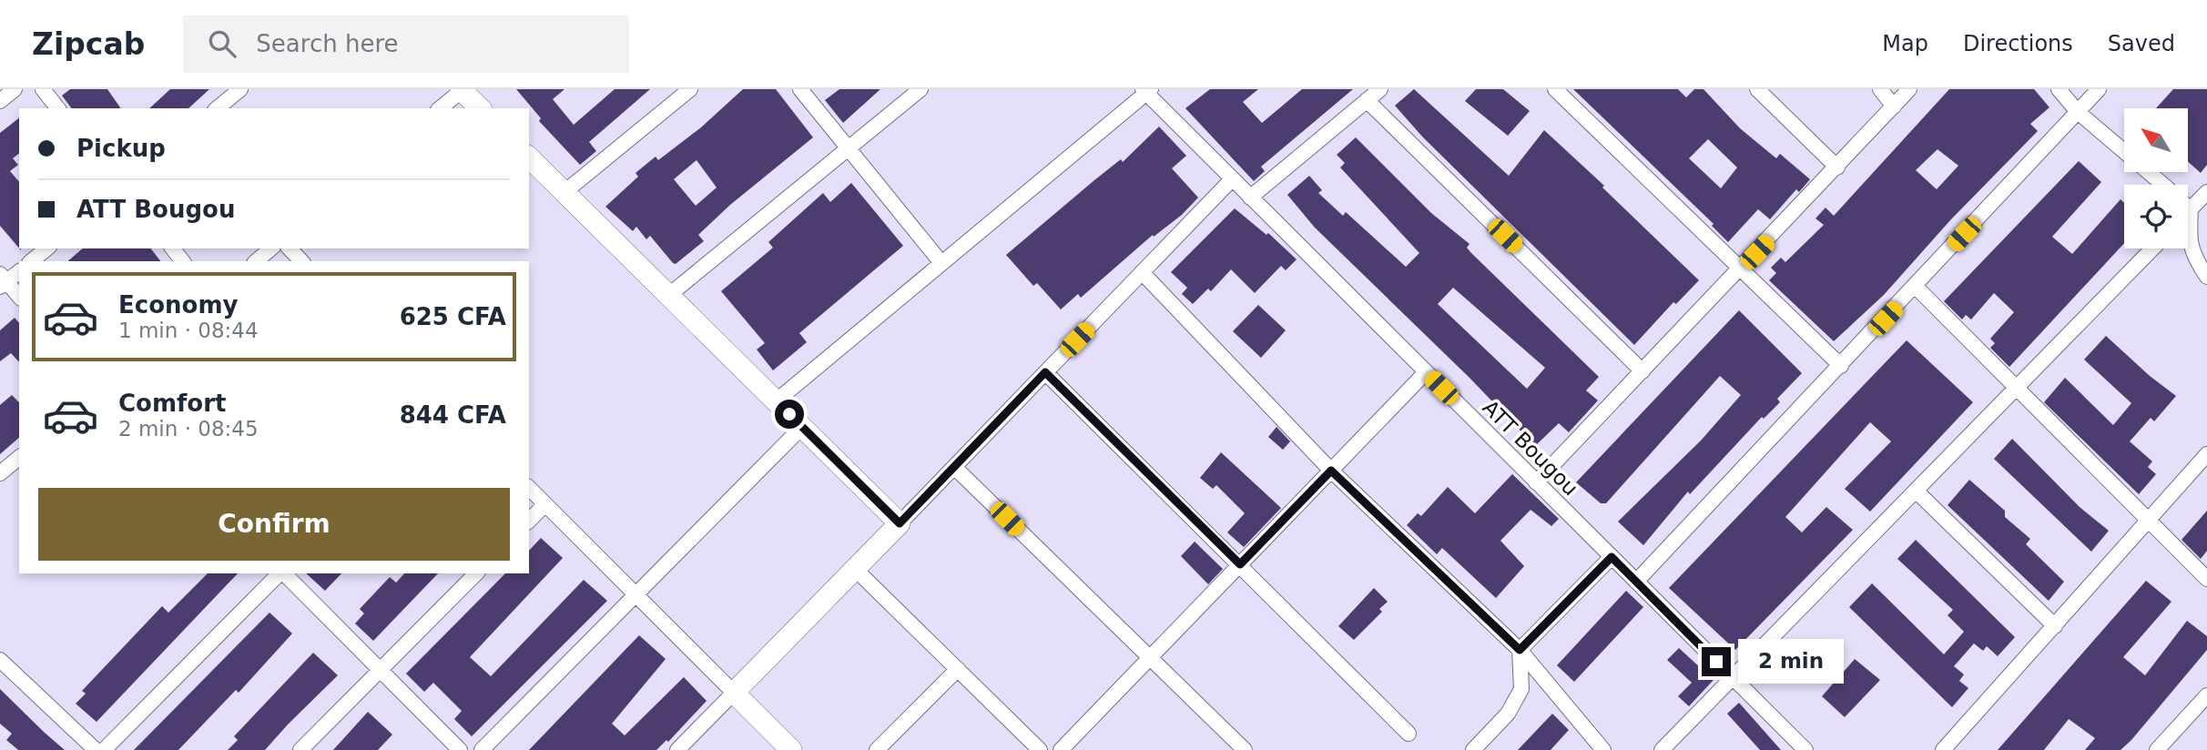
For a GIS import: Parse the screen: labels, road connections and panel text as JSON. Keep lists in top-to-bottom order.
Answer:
{
  "streets": {
    "street": ["ATT Bougou"]
  },
  "north": "top left",
  "page": {
    "header": "Zipcab",
    "search": "Search here",
    "nav": ["Map", "Directions", "Saved"],
    "banner": ["Pickup", "ATT Bougou"],
    "list": [
      {
        "name": "Economy",
        "note": "1 min · 08:44",
        "value": "625 CFA"
      },
      {
        "name": "Comfort",
        "note": "2 min · 08:45",
        "value": "844 CFA"
      }
    ],
    "buttons": "Confirm",
    "bubble": "2 min"
  }
}
